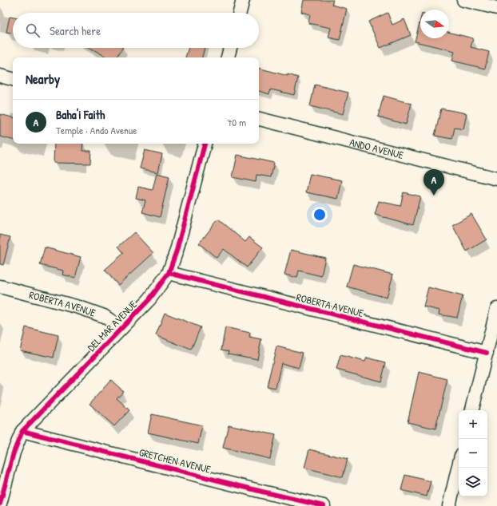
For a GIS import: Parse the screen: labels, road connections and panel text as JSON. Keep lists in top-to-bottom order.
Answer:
{
  "streets": {
    "street": [
      "ANDO AVENUE",
      "ROBERTA AVENUE",
      "DEL MAR AVENUE",
      "GRETCHEN AVENUE"
    ]
  },
  "crossings": [
    ["ROBERTA AVENUE", "DEL MAR AVENUE"],
    ["DEL MAR AVENUE", "GRETCHEN AVENUE"]
  ],
  "north": "right",
  "page": {
    "search": "Search here",
    "heading": "Nearby",
    "list": [
      {
        "mark": "A",
        "name": "Baha'i Faith",
        "note": "Temple · Ando Avenue",
        "value": "70 m"
      }
    ],
    "pins": "A",
    "map_buttons": ["+", "−"]
  }
}
